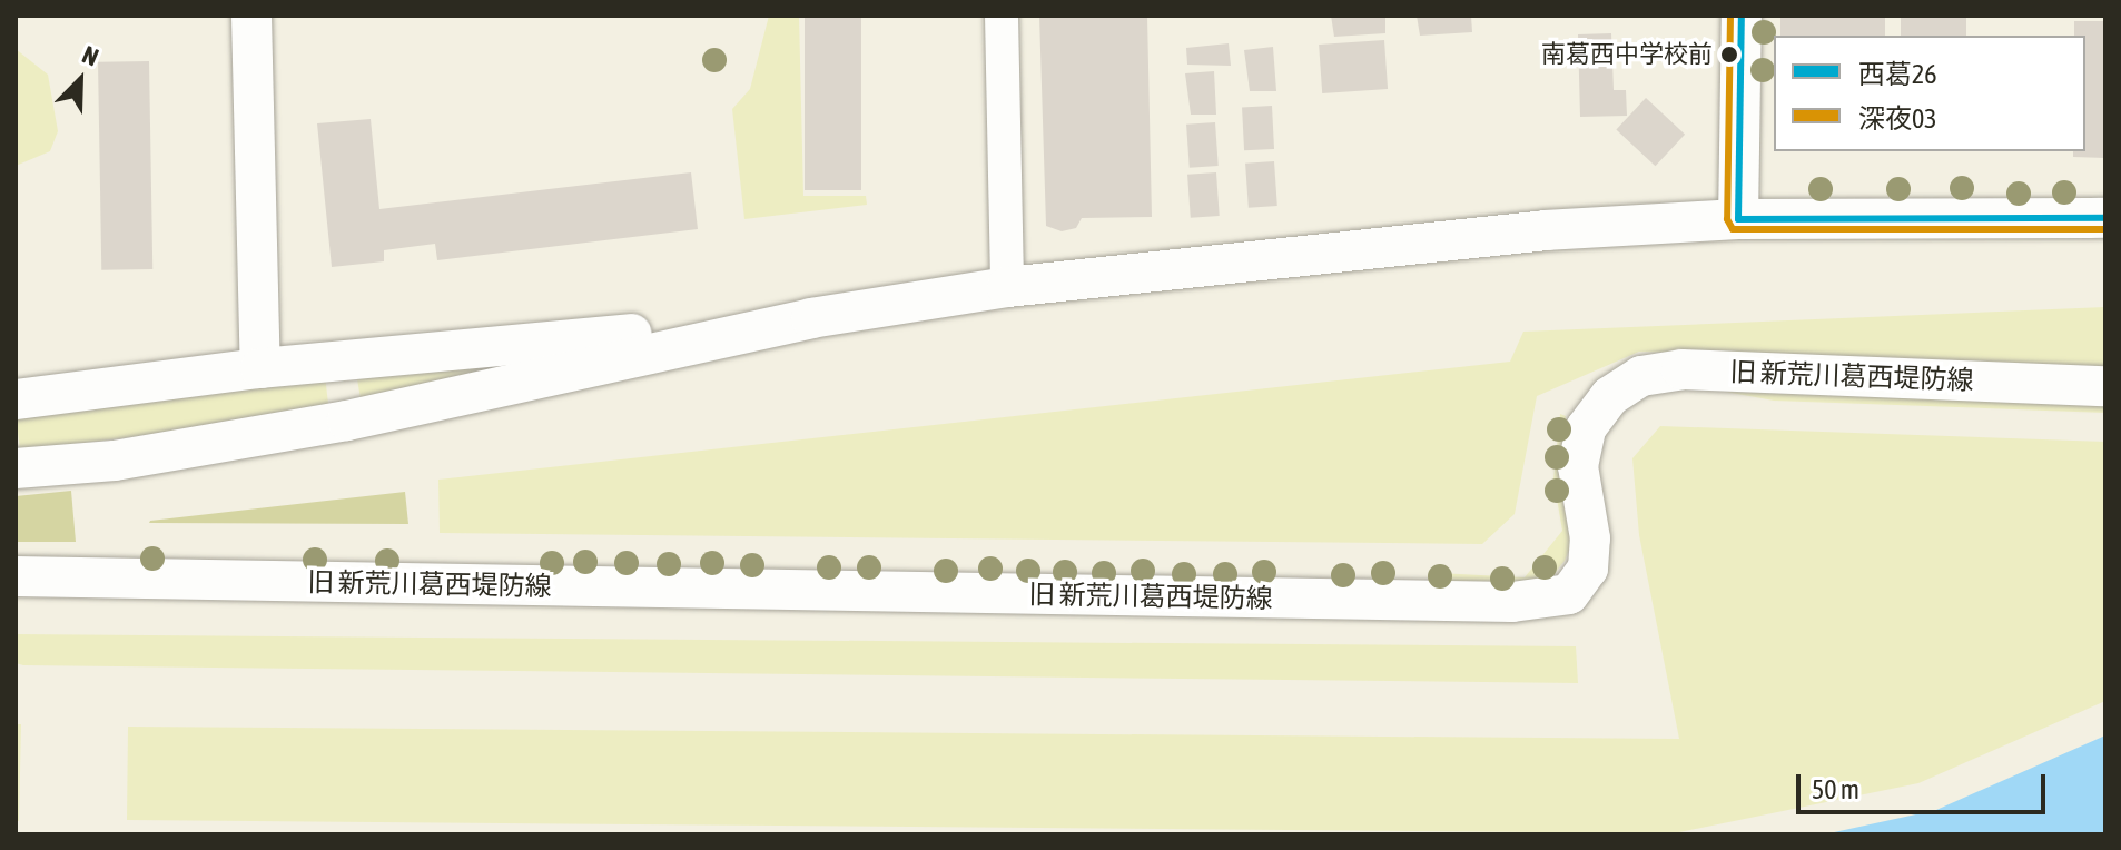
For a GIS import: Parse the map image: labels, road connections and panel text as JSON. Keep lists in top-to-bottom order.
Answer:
{
  "streets": {
    "street": ["旧 新荒川葛西堤防線"]
  },
  "places": ["南葛西中学校前"],
  "lines": ["transit line 西葛26", "transit line 深夜03"],
  "legend": ["西葛26", "深夜03"],
  "scale_bar": "50 m",
  "north": "top right"
}
